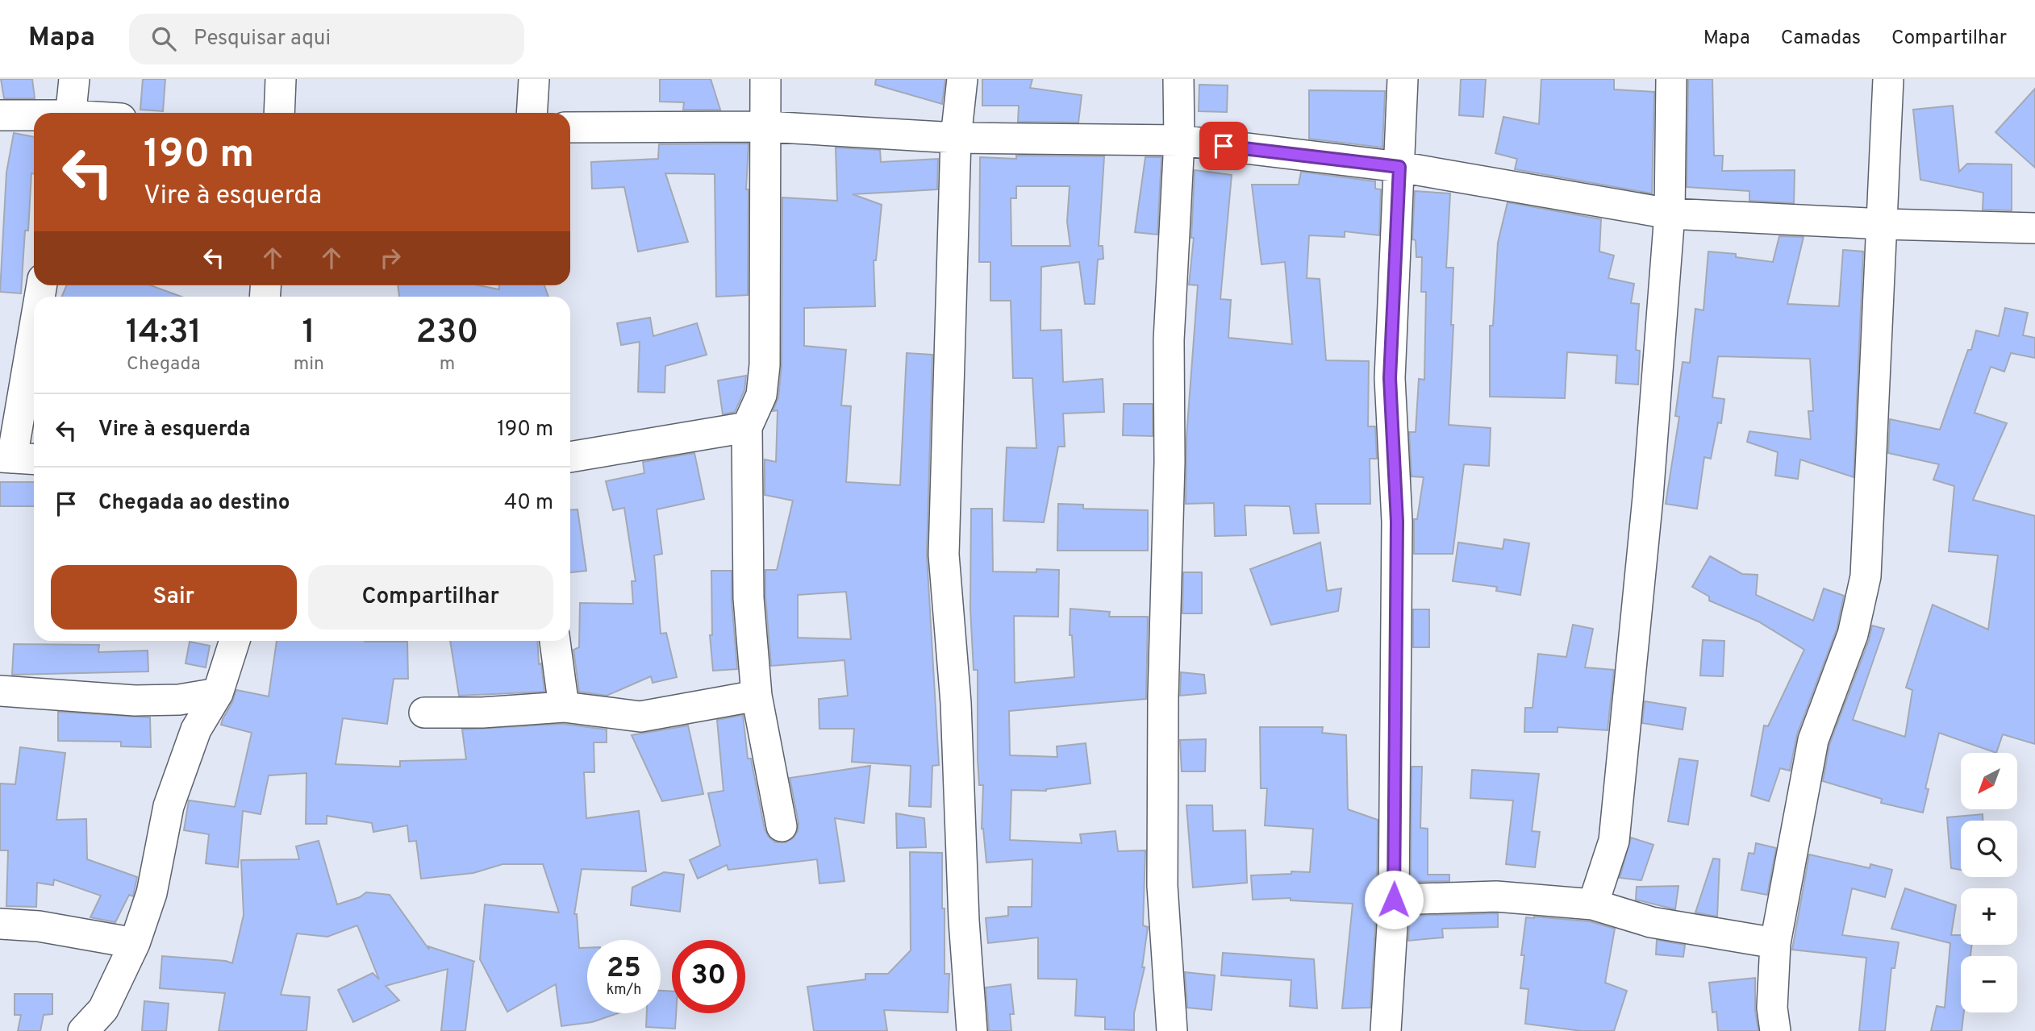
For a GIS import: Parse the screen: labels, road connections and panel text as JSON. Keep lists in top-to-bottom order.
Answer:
{
  "north": "bottom left",
  "page": {
    "header": "Mapa",
    "search": "Pesquisar aqui",
    "nav": ["Mapa", "Camadas", "Compartilhar"],
    "turn": ["190 m", "Vire à esquerda"],
    "eta": [
      "14:31",
      "Chegada",
      "1",
      "min",
      "230",
      "m"
    ],
    "list": [
      {
        "name": "Vire à esquerda",
        "value": "190 m"
      },
      {
        "name": "Chegada ao destino",
        "value": "40 m"
      }
    ],
    "buttons": ["Sair", "Compartilhar"],
    "map_buttons": ["+", "−"],
    "speed": "25 km/h",
    "limit": "30"
  }
}
